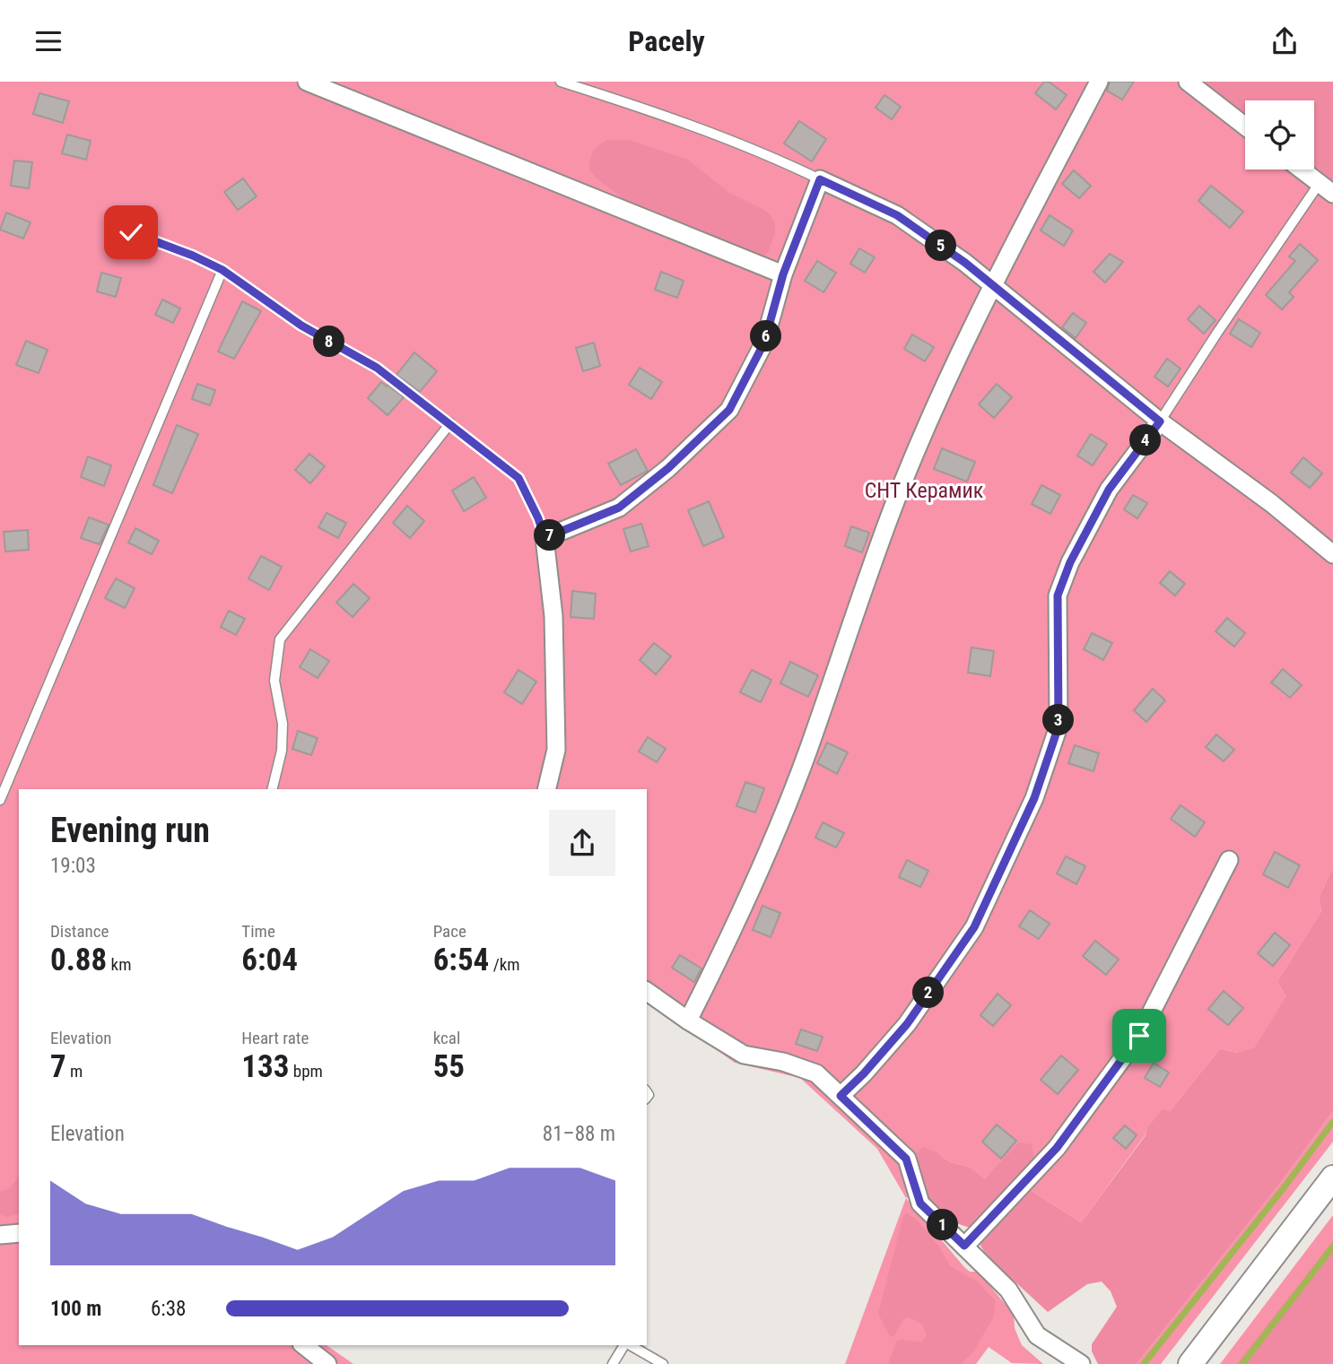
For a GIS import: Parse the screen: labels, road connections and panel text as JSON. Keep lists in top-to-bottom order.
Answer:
{
  "parks": ["СНТ Керамик"],
  "page": {
    "header": "Pacely",
    "pins": [
      "5",
      "6",
      "8",
      "4",
      "7",
      "3",
      "2",
      "1"
    ],
    "heading": ["Evening run", "19:03"],
    "stats": [
      ["Distance", "0.88 km"],
      ["Time", "6:04"],
      ["Pace", "6:54 /km"],
      ["Elevation", "7 m"],
      ["Heart rate", "133 bpm"],
      ["kcal", "55"]
    ],
    "chart": ["Elevation", "81–88 m"],
    "list": [
      {
        "name": "100 m",
        "note": "6:38"
      }
    ]
  }
}
